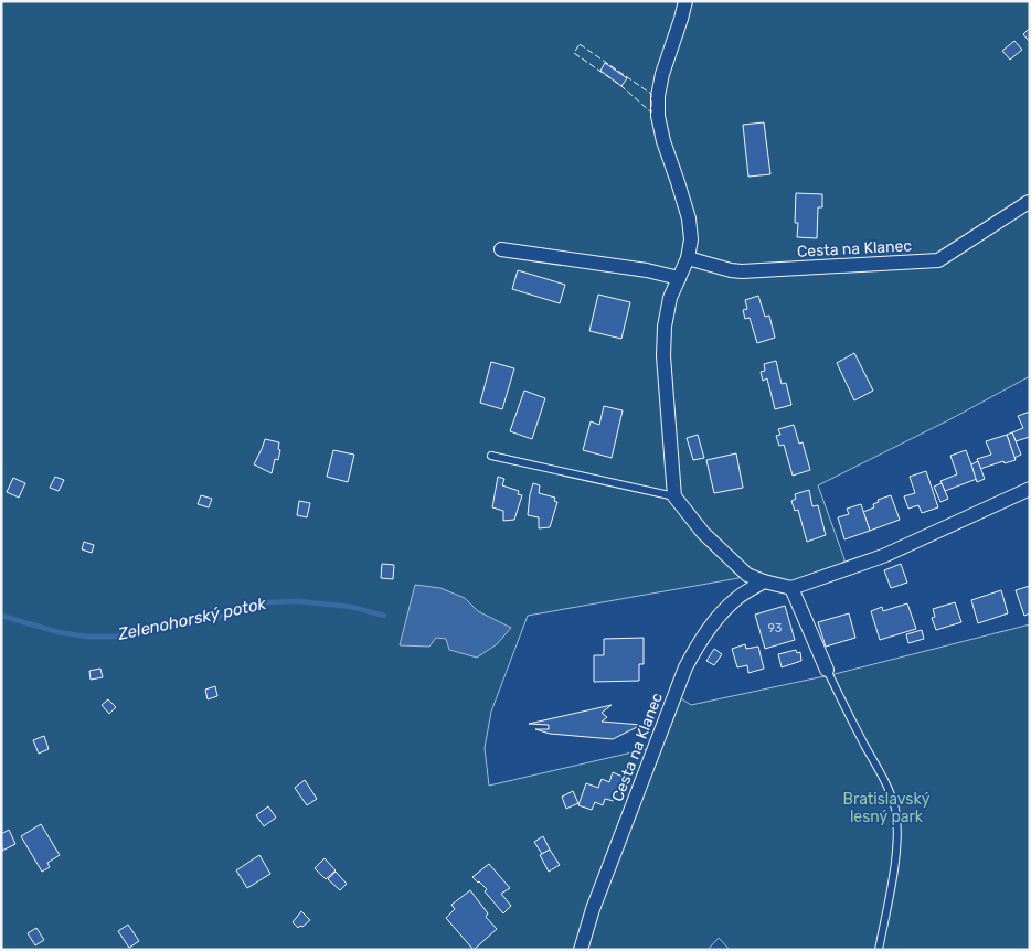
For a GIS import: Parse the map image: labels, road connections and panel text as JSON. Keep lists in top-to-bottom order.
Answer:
{
  "streets": {
    "street": ["Cesta na Klanec"]
  },
  "water": ["Zelenohorský potok"],
  "parks": ["Bratislavský lesný park"],
  "house_numbers": ["93"]
}
